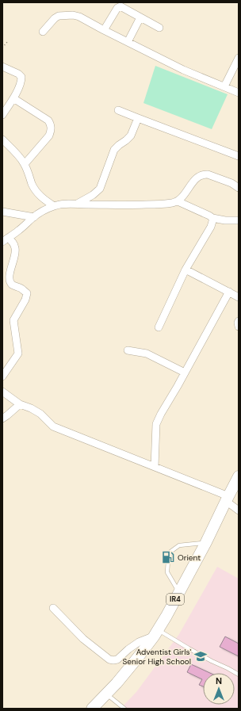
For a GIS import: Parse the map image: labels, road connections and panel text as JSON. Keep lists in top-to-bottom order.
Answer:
{
  "streets": {
    "main road": ["IR4"]
  },
  "places": {
    "fuel station": ["Orient"],
    "school or university": ["Adventist Girls' Senior High School"]
  },
  "north": "top"
}
